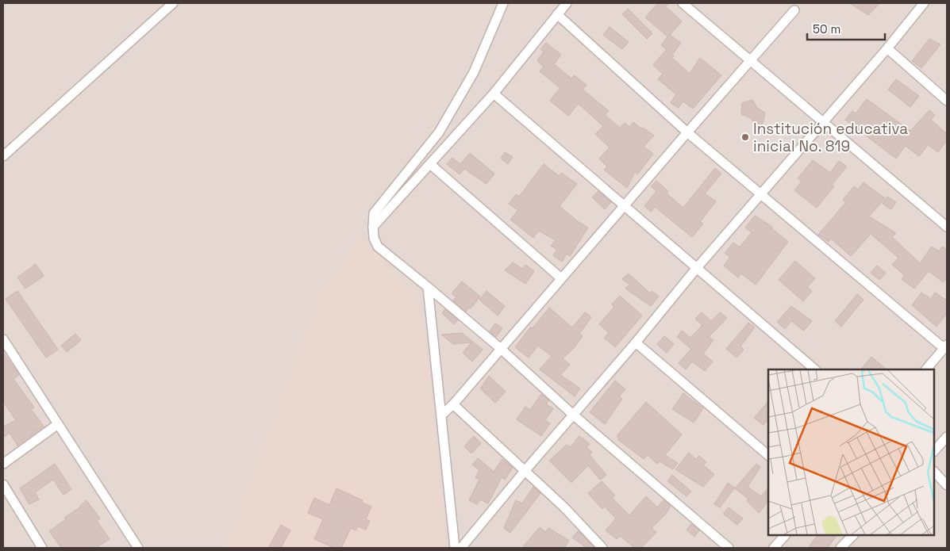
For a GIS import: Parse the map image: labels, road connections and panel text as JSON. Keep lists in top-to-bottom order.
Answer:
{
  "places": ["Institución educativa inicial No. 819"],
  "scale_bar": "50 m"
}
